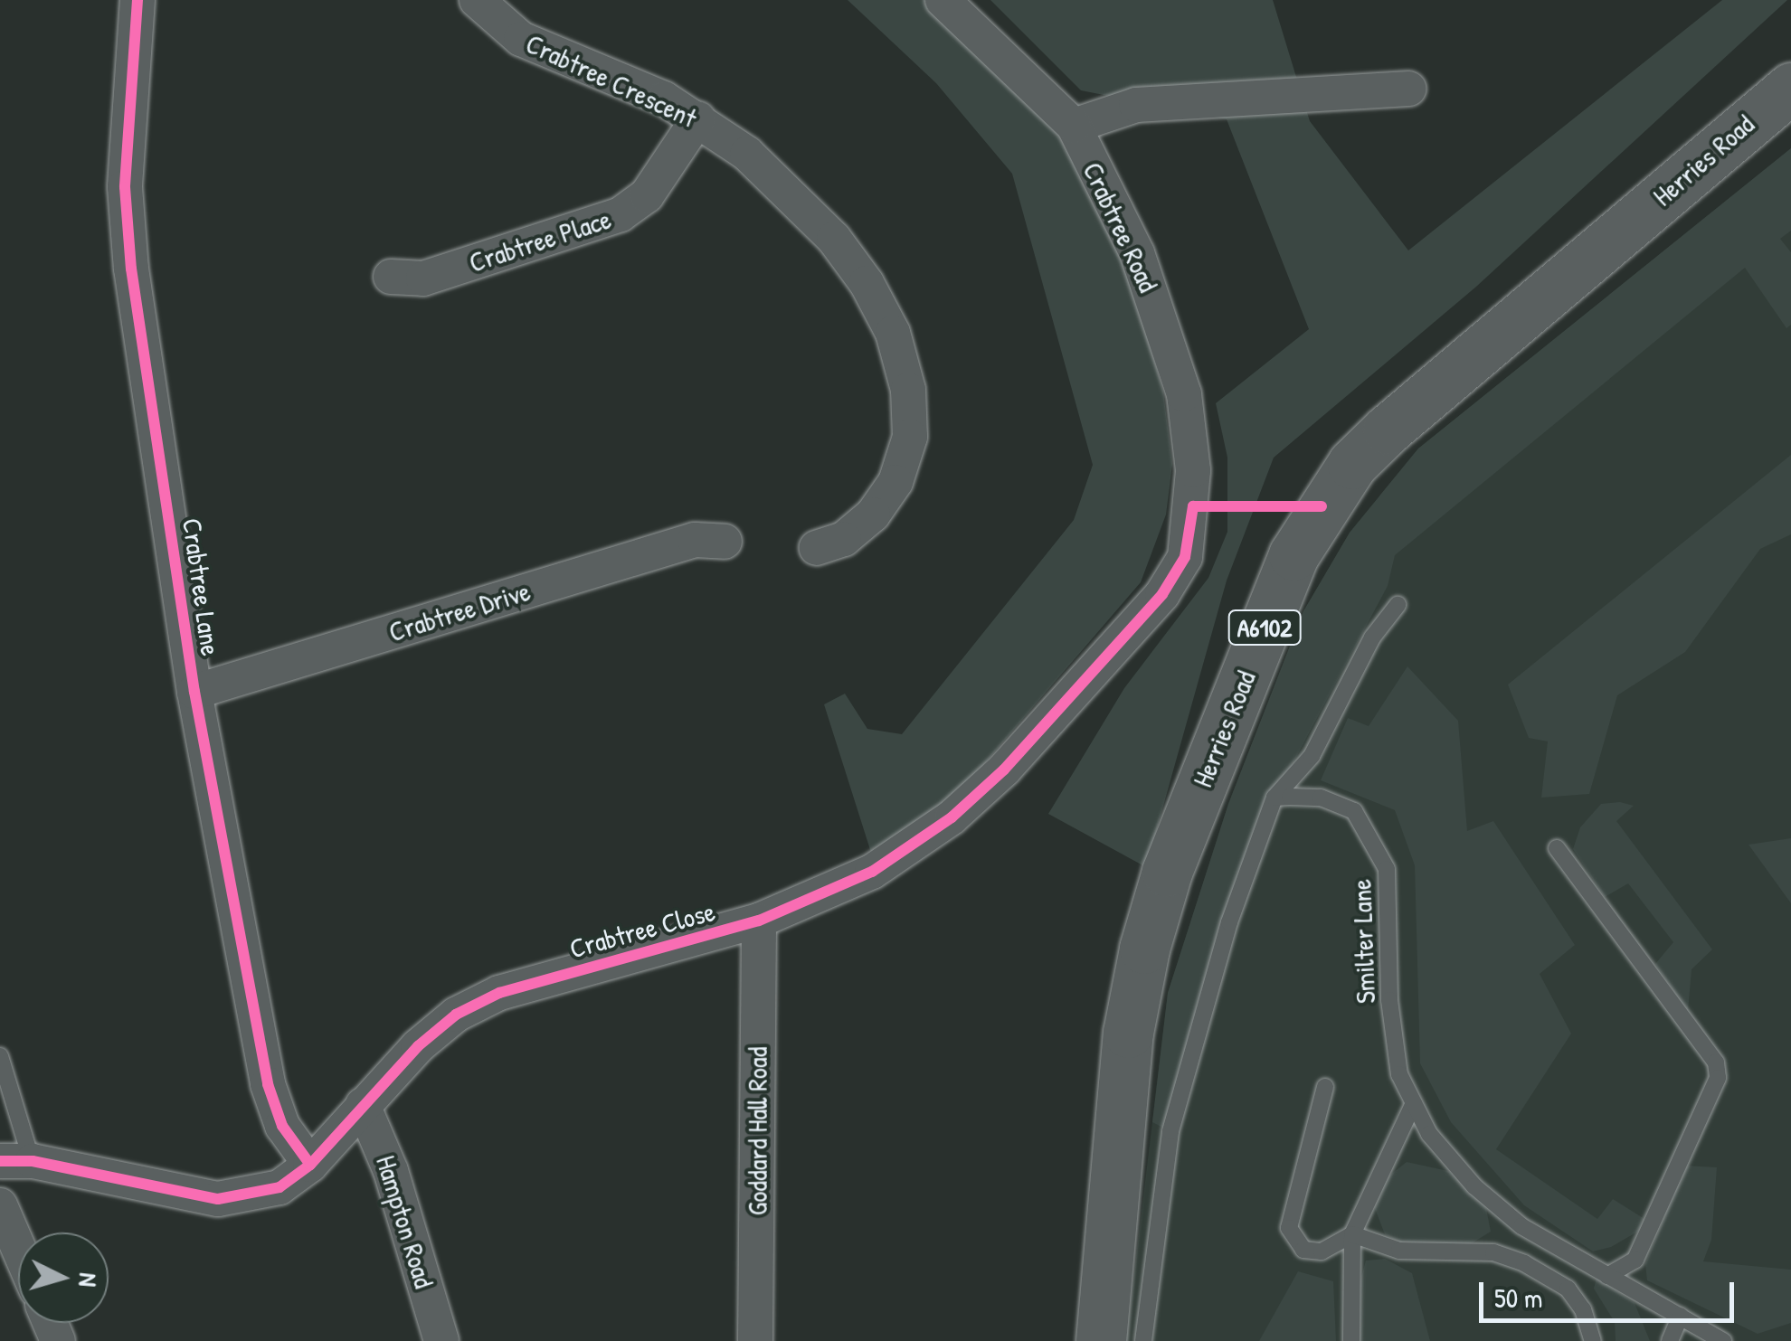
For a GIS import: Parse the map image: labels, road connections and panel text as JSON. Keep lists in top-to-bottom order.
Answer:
{
  "streets": {
    "main road": ["Herries Road", "A6102"],
    "street": [
      "Crabtree Crescent",
      "Crabtree Road",
      "Crabtree Place",
      "Crabtree Lane",
      "Crabtree Drive",
      "Crabtree Close",
      "Goddard Hall Road",
      "Hampton Road"
    ],
    "lane": ["Smilter Lane"]
  },
  "crossings": [
    ["Crabtree Crescent", "Crabtree Place"],
    ["Crabtree Road", "Crabtree Close"],
    ["Crabtree Lane", "Crabtree Drive"],
    ["Crabtree Lane", "Crabtree Close"],
    ["Crabtree Close", "Goddard Hall Road"],
    ["Crabtree Close", "Hampton Road"]
  ],
  "scale_bar": "50 m",
  "north": "right"
}
